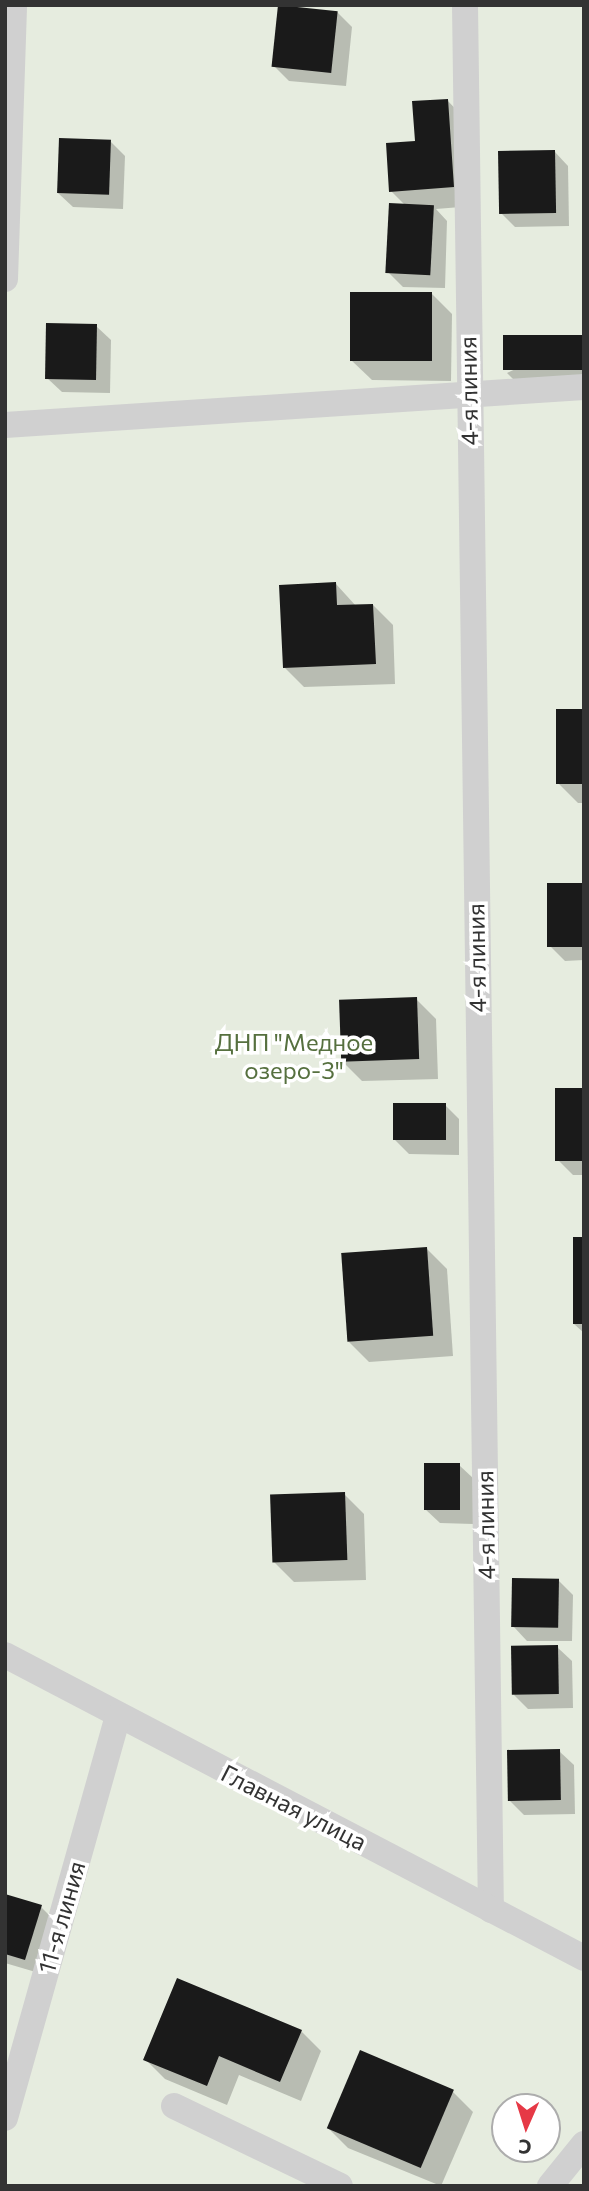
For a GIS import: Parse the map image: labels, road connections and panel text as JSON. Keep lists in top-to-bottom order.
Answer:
{
  "streets": {
    "street": ["4-я линия", "Главная улица", "11-я линия"]
  },
  "crossings": [
    ["4-я линия", "Главная улица"],
    ["Главная улица", "11-я линия"]
  ],
  "parks": ["ДНП \"Медное озеро-3\""],
  "north": "bottom"
}
